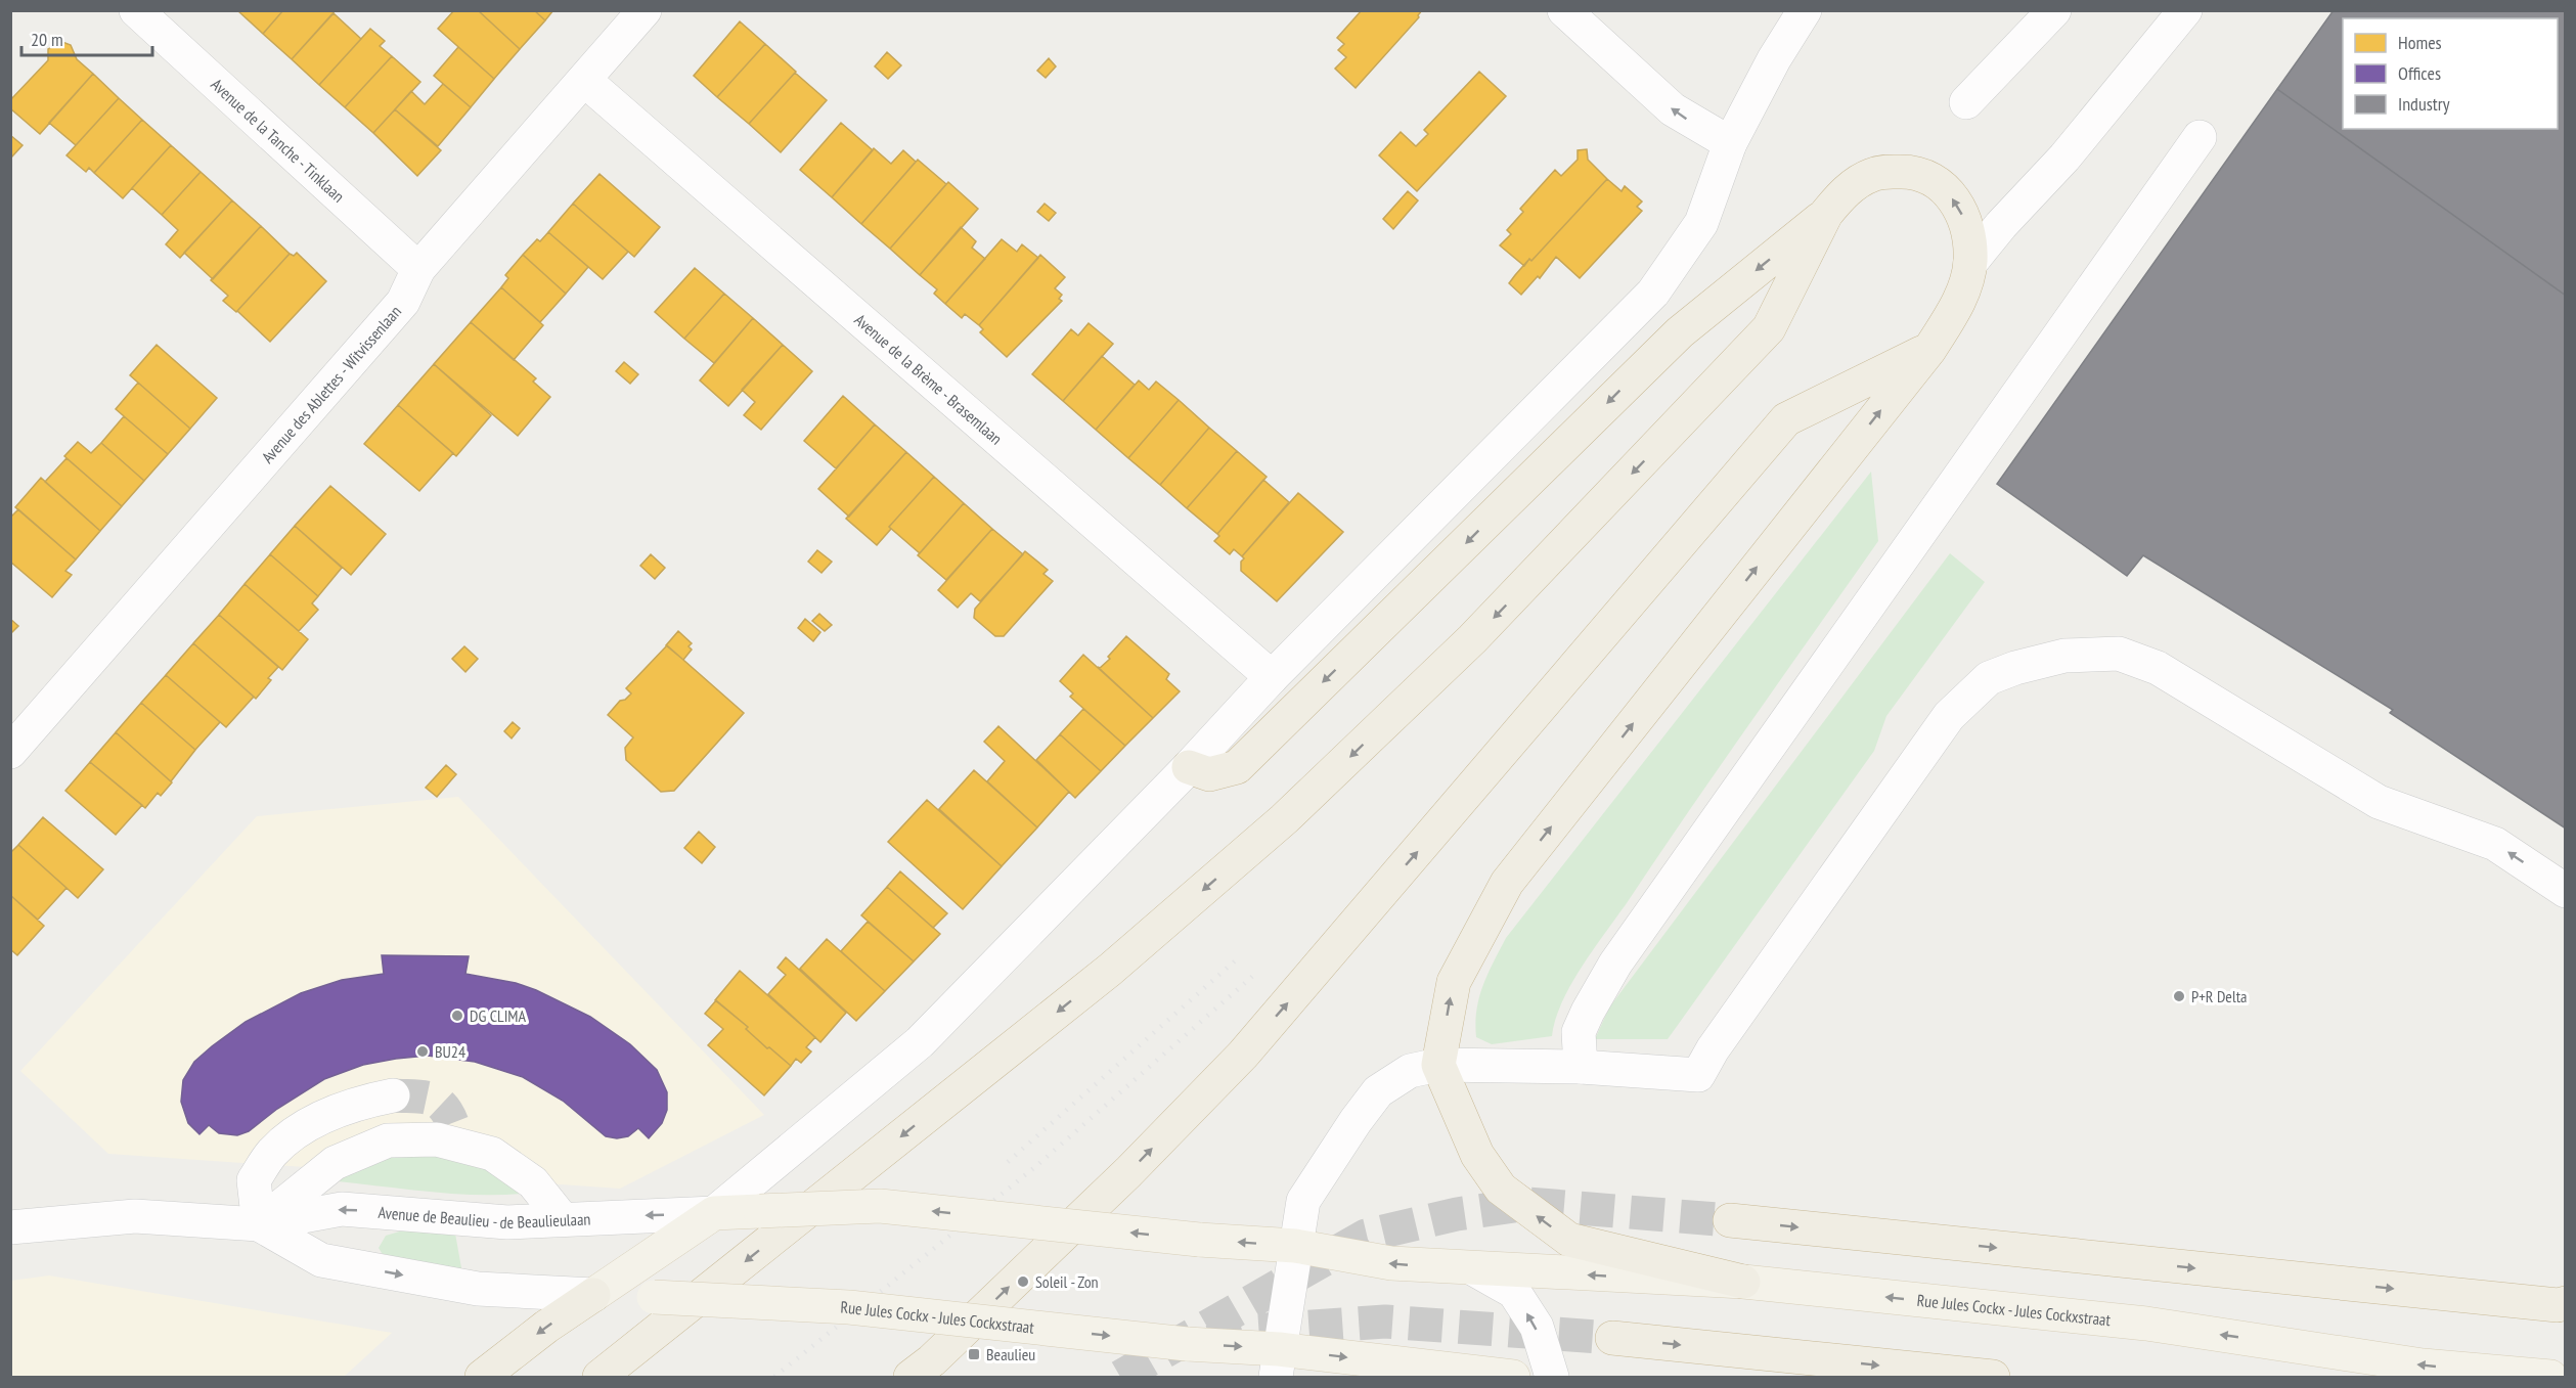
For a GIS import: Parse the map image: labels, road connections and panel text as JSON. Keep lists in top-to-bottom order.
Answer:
{
  "streets": {
    "main road": ["Rue Jules Cockx - Jules Cockxstraat"],
    "street": [
      "Avenue de la Tanche - Tinklaan",
      "Avenue de la Brème - Brasemlaan",
      "Avenue des Ablettes - Witvissenlaan",
      "Avenue de Beaulieu - de Beaulieulaan"
    ]
  },
  "crossings": [
    ["Avenue de la Tanche - Tinklaan", "Avenue des Ablettes - Witvissenlaan"],
    ["Avenue de la Brème - Brasemlaan", "Avenue des Ablettes - Witvissenlaan"],
    ["Avenue de Beaulieu - de Beaulieulaan", "Rue Jules Cockx - Jules Cockxstraat"]
  ],
  "places": {
    "other": [
      "P+R Delta",
      "DG CLIMA",
      "BU24",
      "Soleil - Zon"
    ],
    "transit": ["Beaulieu"]
  },
  "legend": ["Homes", "Offices", "Industry"],
  "scale_bar": "20 m"
}
